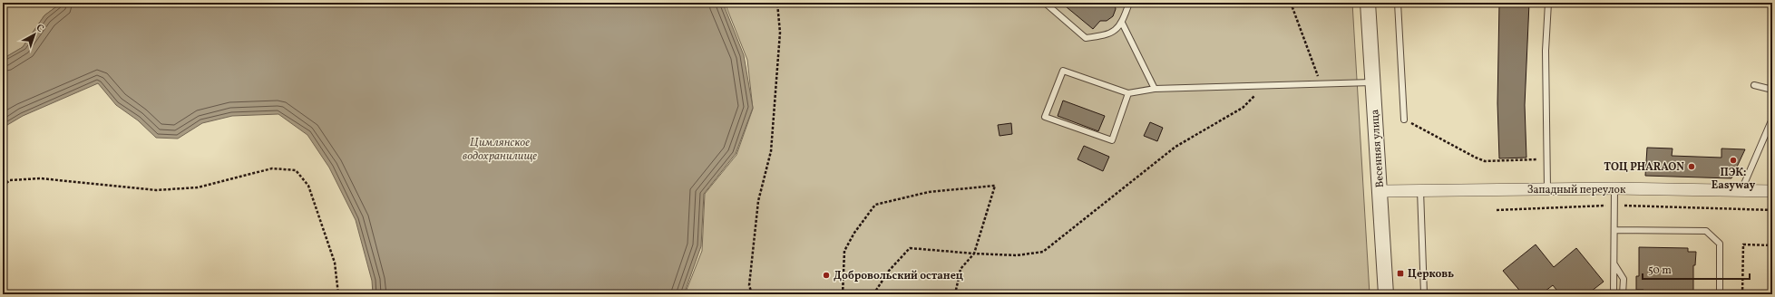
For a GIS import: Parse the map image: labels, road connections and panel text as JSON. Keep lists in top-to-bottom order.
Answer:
{
  "streets": {
    "street": ["Весенняя улица", "Западный переулок"]
  },
  "crossings": [
    ["Весенняя улица", "Западный переулок"]
  ],
  "water": ["Цимлянское водохранилище"],
  "places": {
    "other": ["ПЭК: Easyway", "ТОЦ PHARAON", "Добровольский останец"],
    "transit": ["Церковь"]
  },
  "scale_bar": "50 m",
  "north": "top right"
}
